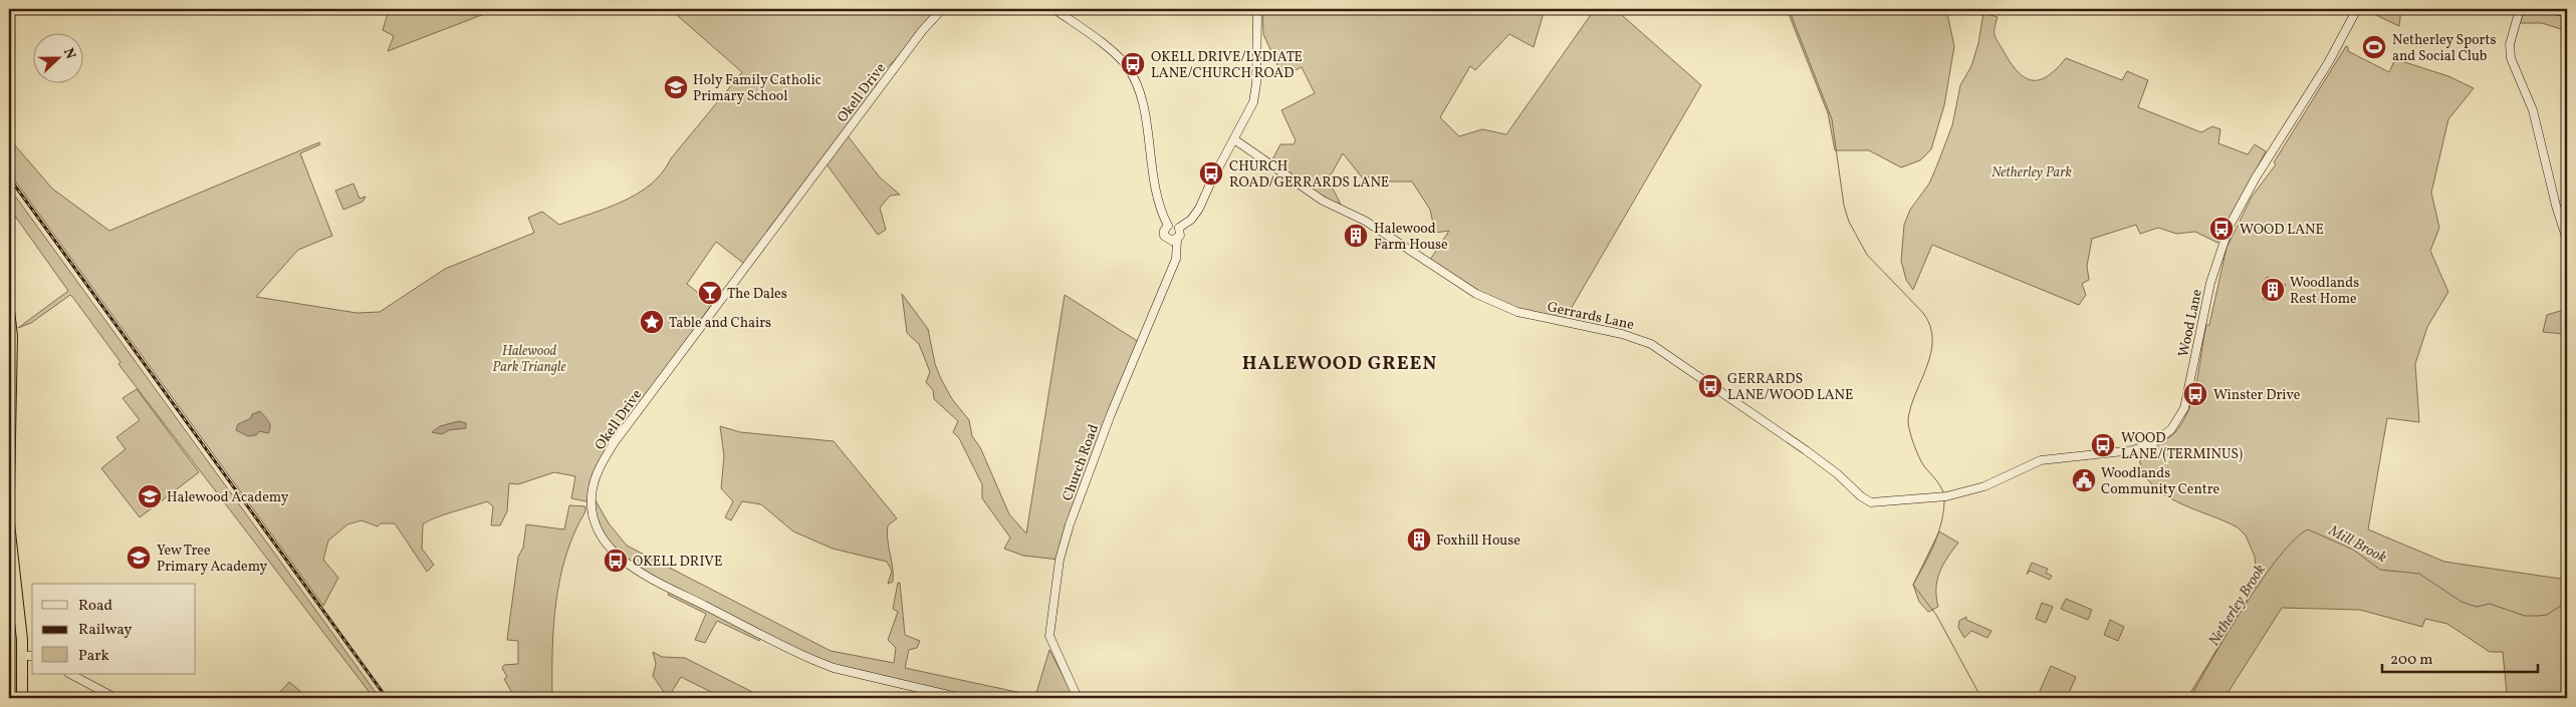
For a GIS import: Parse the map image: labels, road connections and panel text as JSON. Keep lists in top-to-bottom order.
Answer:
{
  "streets": {
    "street": [
      "Okell Drive",
      "Gerrards Lane",
      "Wood Lane",
      "Church Road"
    ]
  },
  "crossings": [
    ["Gerrards Lane", "Wood Lane"]
  ],
  "districts": ["HALEWOOD GREEN"],
  "water": ["Mill Brook", "Netherley Brook"],
  "parks": ["Netherley Park", "Halewood Park Triangle"],
  "places": {
    "sports": ["Netherley Sports and Social Club"],
    "bus stop": [
      "OKELL DRIVE/LYDIATE LANE/CHURCH ROAD",
      "CHURCH ROAD/GERRARDS LANE",
      "WOOD LANE",
      "GERRARDS LANE/WOOD LANE",
      "Winster Drive",
      "WOOD LANE/(TERMINUS)",
      "OKELL DRIVE"
    ],
    "school or university": ["Holy Family Catholic Primary School", "Halewood Academy", "Yew Tree Primary Academy"],
    "building": ["Halewood Farm House", "Woodlands Rest Home", "Foxhill House"],
    "bar": ["The Dales"],
    "place": ["Table and Chairs"],
    "public building": ["Woodlands Community Centre"]
  },
  "legend": ["Road", "Railway", "Park"],
  "scale_bar": "200 m",
  "north": "right"
}
